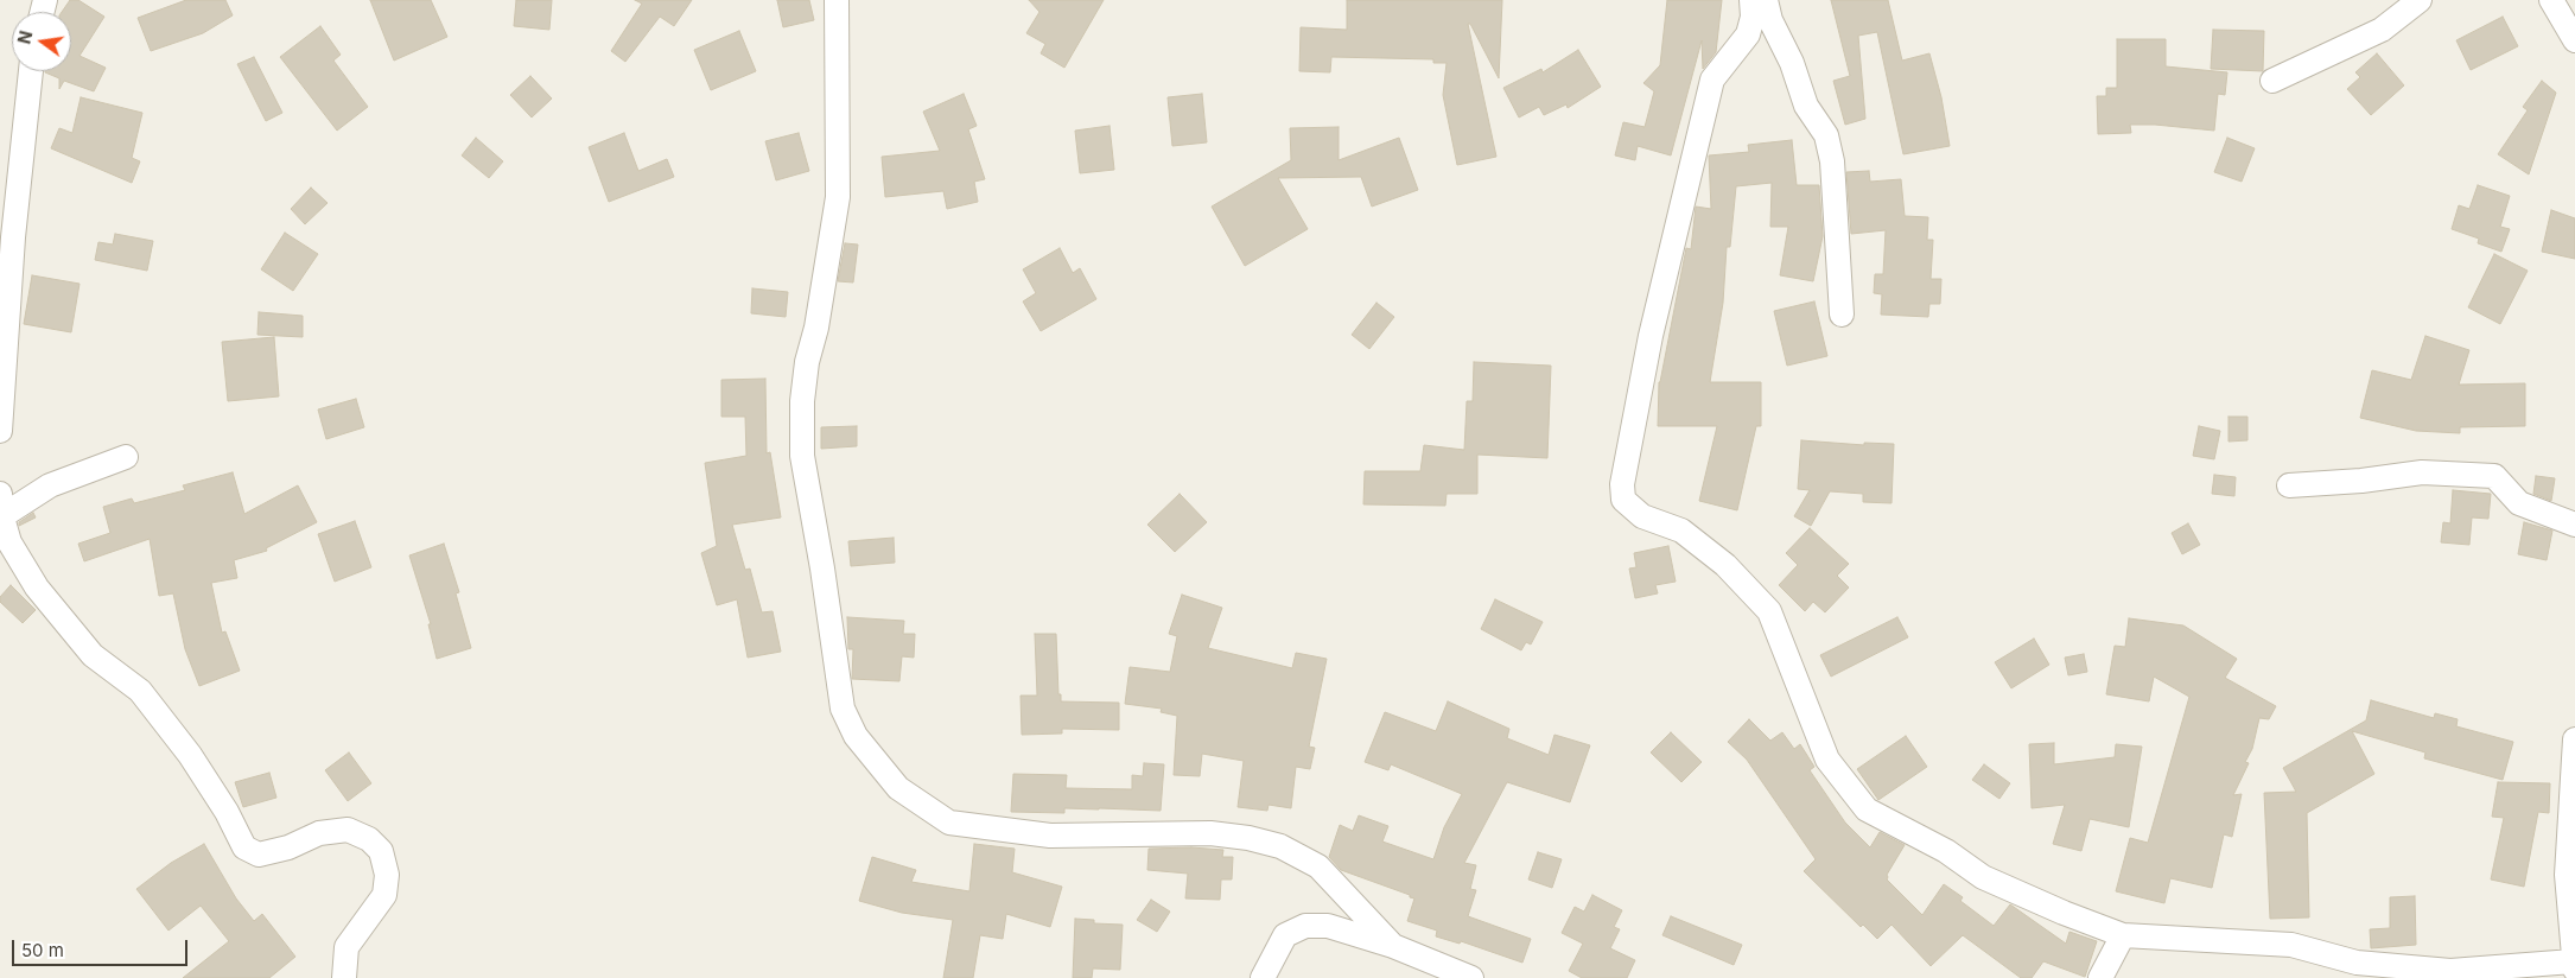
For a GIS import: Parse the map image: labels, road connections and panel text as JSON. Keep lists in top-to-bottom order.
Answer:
{
  "scale_bar": "50 m",
  "north": "left"
}
